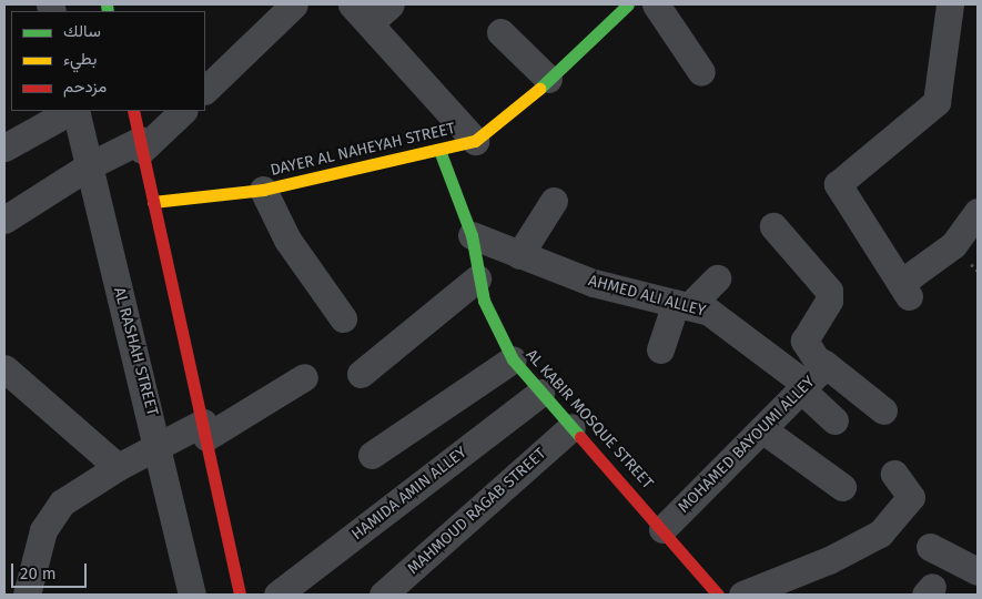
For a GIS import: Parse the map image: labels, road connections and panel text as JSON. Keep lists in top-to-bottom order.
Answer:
{
  "streets": {
    "street": [
      "DAYER AL NAHEYAH STREET",
      "AHMED ALI ALLEY",
      "AL RASHAH STREET",
      "AL KABIR MOSQUE STREET",
      "MOHAMED BAYOUMI ALLEY",
      "HAMIDA AMIN ALLEY",
      "MAHMOUD RAGAB STREET"
    ]
  },
  "crossings": [
    ["DAYER AL NAHEYAH STREET", "AL KABIR MOSQUE STREET"],
    ["AHMED ALI ALLEY", "AL KABIR MOSQUE STREET"],
    ["AHMED ALI ALLEY", "MOHAMED BAYOUMI ALLEY"],
    ["AL KABIR MOSQUE STREET", "MOHAMED BAYOUMI ALLEY"],
    ["AL KABIR MOSQUE STREET", "HAMIDA AMIN ALLEY"],
    ["AL KABIR MOSQUE STREET", "MAHMOUD RAGAB STREET"]
  ],
  "legend": ["سالك", "بطيء", "مزدحم"],
  "scale_bar": "20 m"
}
